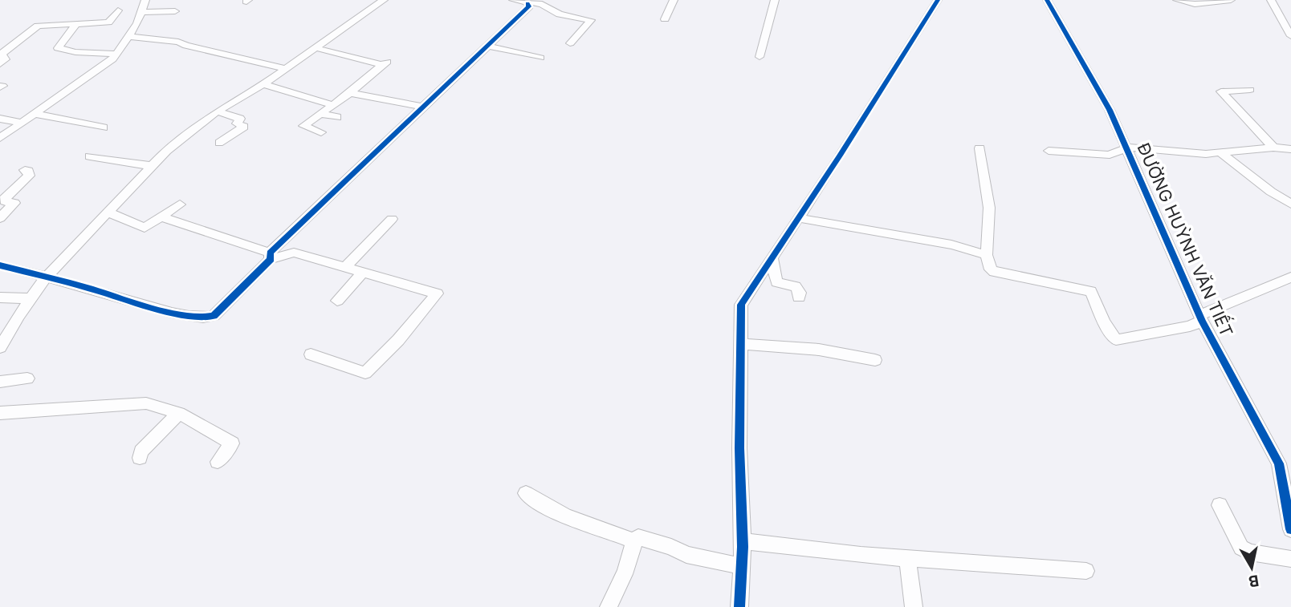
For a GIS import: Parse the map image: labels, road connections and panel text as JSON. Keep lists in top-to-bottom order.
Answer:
{
  "streets": {
    "street": ["ĐƯỜNG HUỲNH VĂN TIẾT"]
  },
  "north": "bottom"
}
